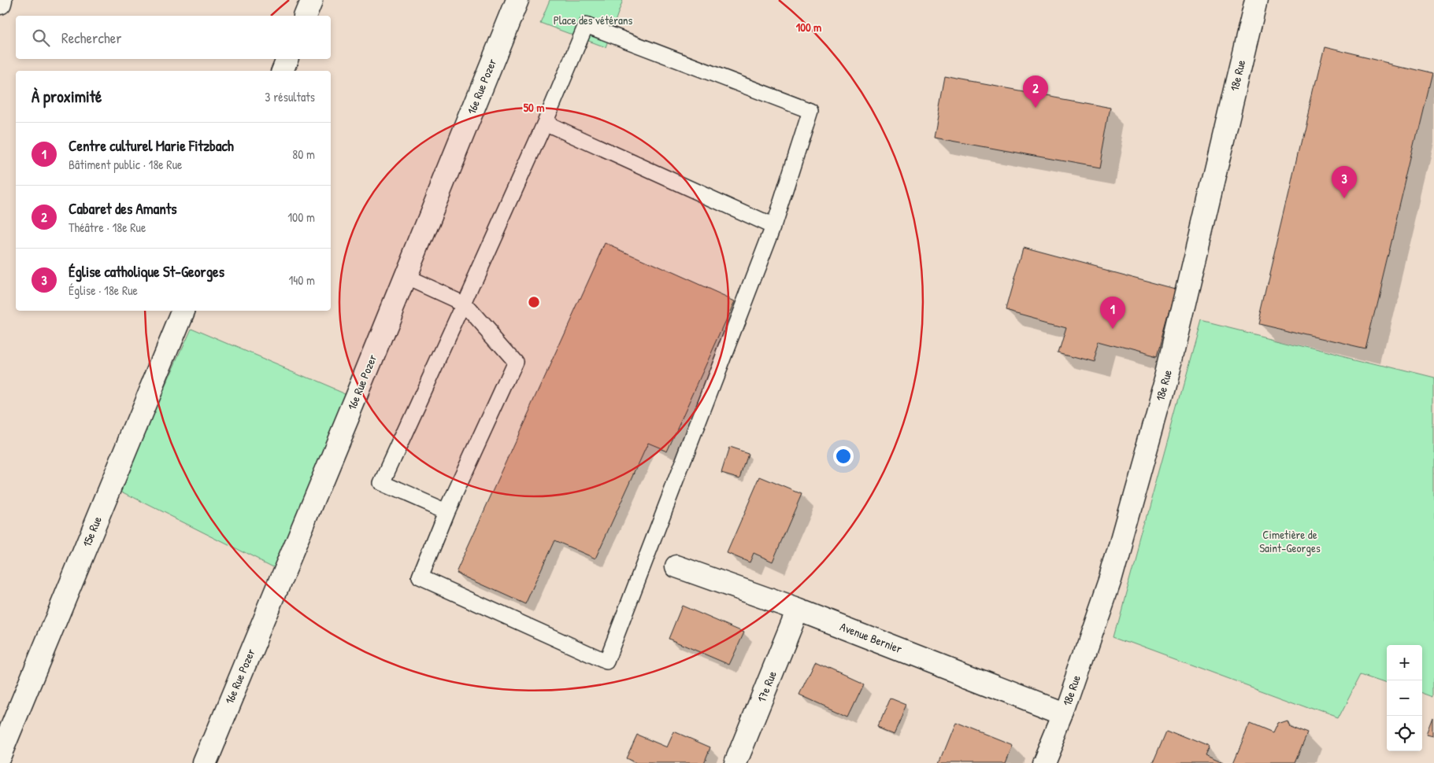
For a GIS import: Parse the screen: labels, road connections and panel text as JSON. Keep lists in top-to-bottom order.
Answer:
{
  "streets": {
    "street": [
      "18e Rue",
      "16e Rue Pozer",
      "15e Rue",
      "Avenue Bernier",
      "17e Rue"
    ]
  },
  "crossings": [
    ["18e Rue", "Avenue Bernier"],
    ["Avenue Bernier", "17e Rue"]
  ],
  "parks": ["Place des vétérans", "Cimetière de Saint-Georges"],
  "page": {
    "search": "Rechercher",
    "heading": ["À proximité", "3 résultats"],
    "pins": ["2", "3", "1"],
    "list": [
      {
        "mark": "1",
        "name": "Centre culturel Marie Fitzbach",
        "note": "Bâtiment public · 18e Rue",
        "value": "80 m"
      },
      {
        "mark": "2",
        "name": "Cabaret des Amants",
        "note": "Théâtre · 18e Rue",
        "value": "100 m"
      },
      {
        "mark": "3",
        "name": "Église catholique St-Georges",
        "note": "Église · 18e Rue",
        "value": "140 m"
      }
    ],
    "map_buttons": ["+", "−"]
  },
  "rings": ["100 m", "50 m"]
}
